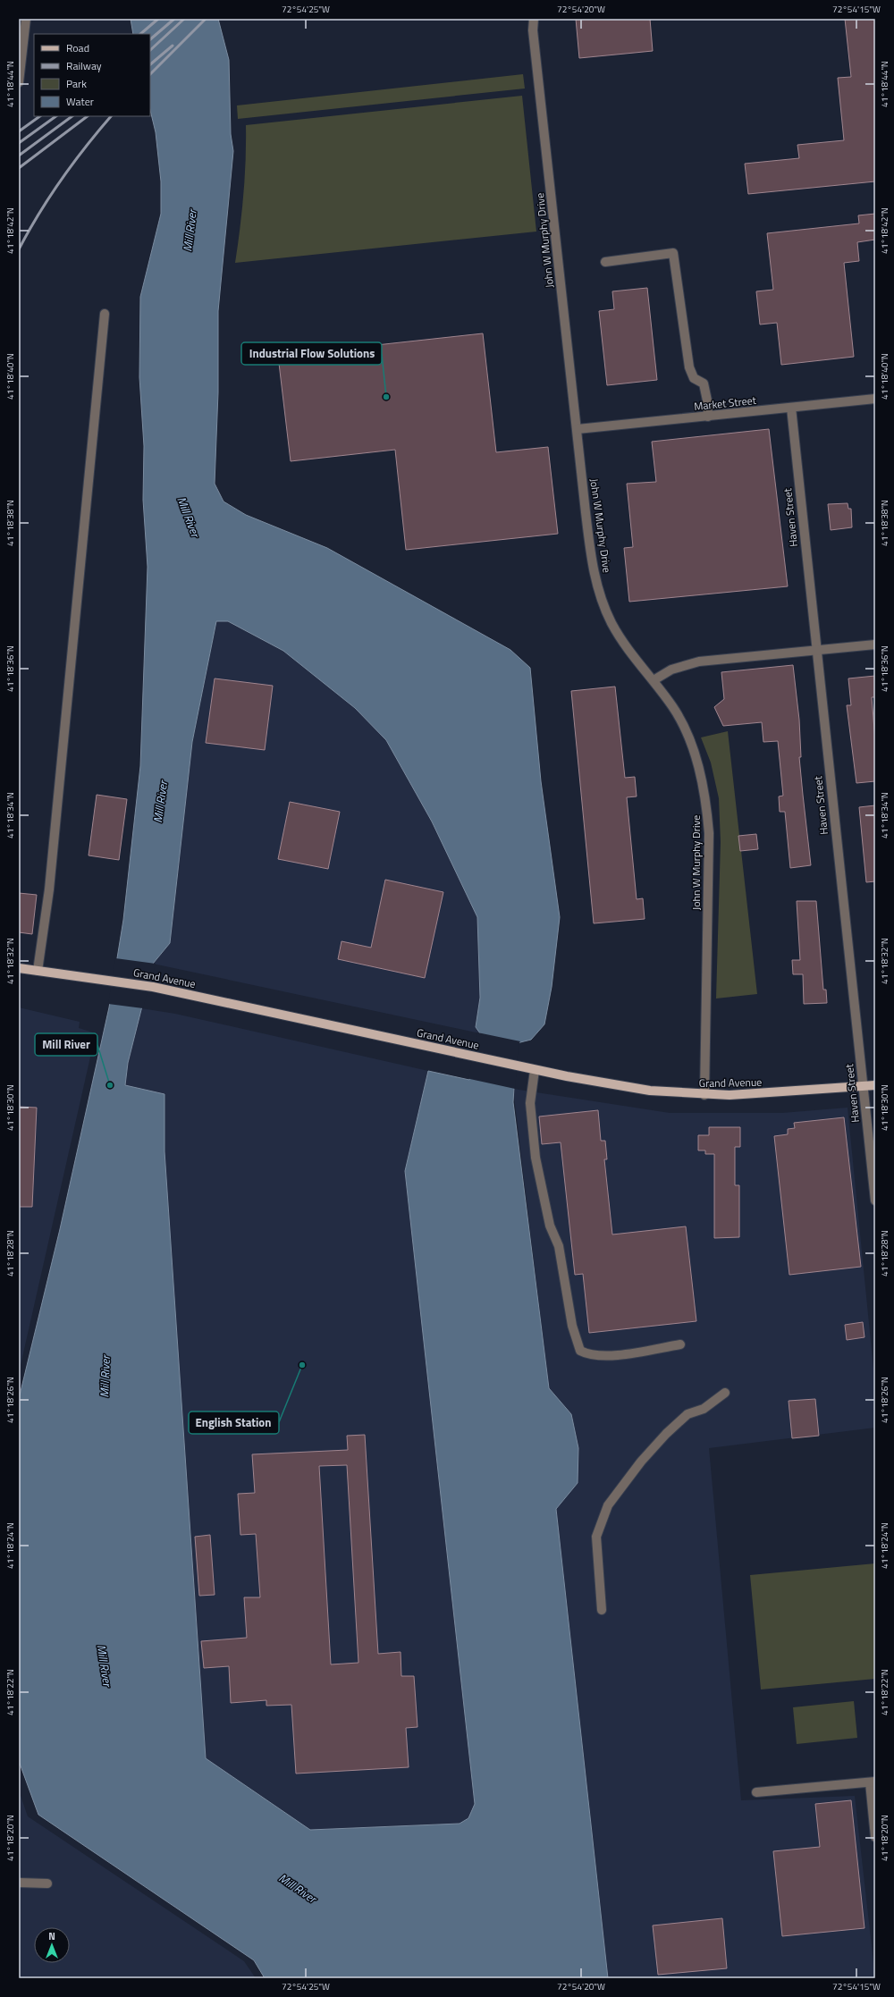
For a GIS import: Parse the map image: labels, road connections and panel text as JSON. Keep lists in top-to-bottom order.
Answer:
{
  "streets": {
    "main road": ["Grand Avenue"],
    "street": ["John W Murphy Drive", "Market Street", "Haven Street"]
  },
  "crossings": [
    ["John W Murphy Drive", "Market Street"],
    ["John W Murphy Drive", "Grand Avenue"],
    ["Market Street", "Haven Street"],
    ["Haven Street", "Grand Avenue"]
  ],
  "water": ["Mill River"],
  "places": ["Industrial Flow Solutions", "Mill River", "English Station"],
  "legend": [
    "Road",
    "Railway",
    "Park",
    "Water"
  ],
  "north": "top",
  "coordinates": [
    "72°54'25\"W",
    "72°54'20\"W",
    "72°54'15\"W",
    "41°18'44\"N",
    "41°18'42\"N",
    "41°18'40\"N",
    "41°18'38\"N",
    "41°18'36\"N",
    "41°18'34\"N",
    "41°18'32\"N",
    "41°18'30\"N",
    "41°18'28\"N",
    "41°18'26\"N",
    "41°18'24\"N",
    "41°18'22\"N",
    "41°18'20\"N"
  ]
}
